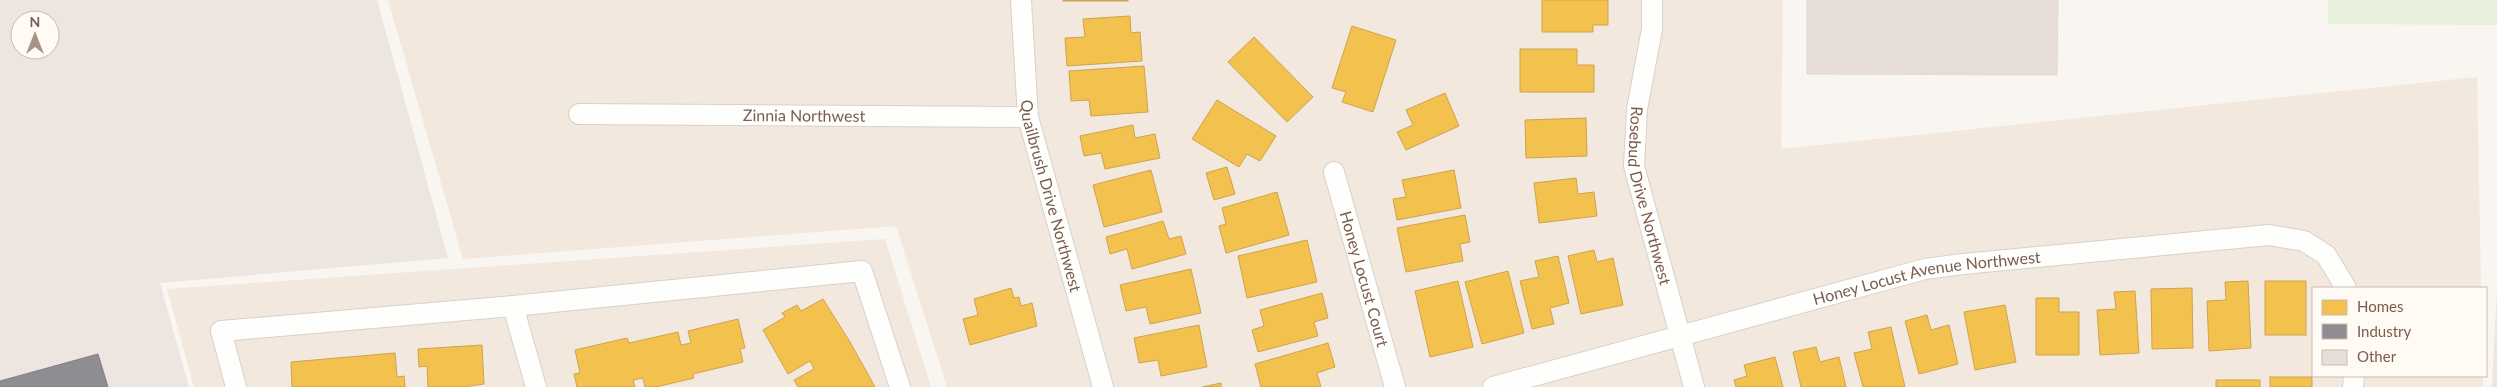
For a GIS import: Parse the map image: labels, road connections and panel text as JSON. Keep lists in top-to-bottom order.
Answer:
{
  "streets": {
    "street": [
      "Zinnia Northwest",
      "Quailbrush Drive Northwest",
      "Rosebud Drive Northwest",
      "Honey Locust Avenue Northwest",
      "Honey Locust Court"
    ]
  },
  "crossings": [
    ["Zinnia Northwest", "Quailbrush Drive Northwest"],
    ["Rosebud Drive Northwest", "Honey Locust Avenue Northwest"]
  ],
  "legend": ["Homes", "Industry", "Other"],
  "north": "top"
}
